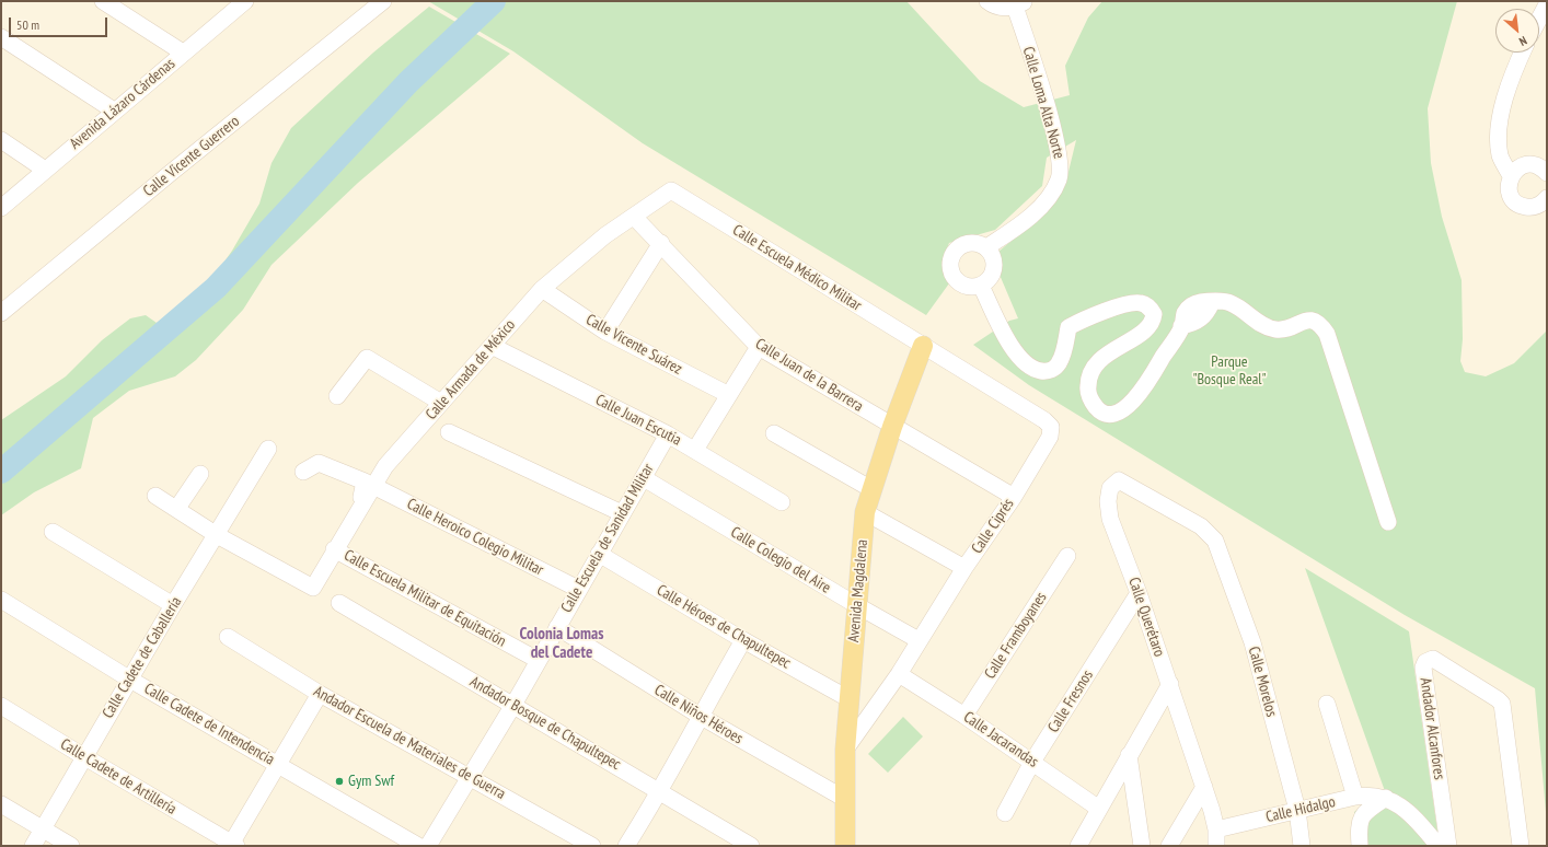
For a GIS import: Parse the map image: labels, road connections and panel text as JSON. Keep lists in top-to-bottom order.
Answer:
{
  "streets": {
    "main road": ["Avenida Magdalena"],
    "street": [
      "Calle Loma Alta Norte",
      "Avenida Lázaro Cárdenas",
      "Calle Vicente Guerrero",
      "Calle Escuela Médico Militar",
      "Calle Vicente Suárez",
      "Calle Armada de México",
      "Calle Juan de la Barrera",
      "Calle Juan Escutia",
      "Calle Ciprés",
      "Calle Heroico Colegio Militar",
      "Calle Escuela de Sanidad Militar",
      "Calle Colegio del Aire",
      "Calle Escuela Militar de Equitación",
      "Calle Querétaro",
      "Calle Héroes de Chapultepec",
      "Calle Framboyanes",
      "Calle Cadete de Caballería",
      "Calle Morelos",
      "Calle Fresnos",
      "Calle Niños Héroes",
      "Andador Bosque de Chapultepec",
      "Calle Cadete de Intendencia",
      "Andador Alcanfores",
      "Calle Jacarandas",
      "Andador Escuela de Materiales de Guerra",
      "Calle Cadete de Artillería",
      "Calle Hidalgo"
    ]
  },
  "crossings": [
    ["Calle Escuela Médico Militar", "Calle Armada de México"],
    ["Calle Escuela Médico Militar", "Calle Ciprés"],
    ["Calle Escuela Médico Militar", "Avenida Magdalena"],
    ["Calle Vicente Suárez", "Calle Armada de México"],
    ["Calle Armada de México", "Calle Juan de la Barrera"],
    ["Calle Armada de México", "Calle Juan Escutia"],
    ["Calle Armada de México", "Calle Heroico Colegio Militar"],
    ["Calle Armada de México", "Calle Escuela Militar de Equitación"],
    ["Calle Armada de México", "Calle Cadete de Caballería"],
    ["Calle Juan de la Barrera", "Calle Ciprés"],
    ["Calle Juan de la Barrera", "Avenida Magdalena"],
    ["Calle Juan Escutia", "Calle Escuela de Sanidad Militar"],
    ["Calle Ciprés", "Calle Colegio del Aire"],
    ["Calle Ciprés", "Avenida Magdalena"],
    ["Calle Ciprés", "Calle Jacarandas"],
    ["Calle Heroico Colegio Militar", "Calle Escuela de Sanidad Militar"],
    ["Calle Escuela de Sanidad Militar", "Calle Colegio del Aire"],
    ["Calle Escuela de Sanidad Militar", "Calle Escuela Militar de Equitación"],
    ["Calle Escuela de Sanidad Militar", "Calle Héroes de Chapultepec"],
    ["Calle Escuela de Sanidad Militar", "Calle Niños Héroes"],
    ["Calle Escuela de Sanidad Militar", "Andador Bosque de Chapultepec"],
    ["Calle Escuela de Sanidad Militar", "Andador Escuela de Materiales de Guerra"],
    ["Calle Colegio del Aire", "Avenida Magdalena"],
    ["Avenida Magdalena", "Calle Héroes de Chapultepec"],
    ["Avenida Magdalena", "Calle Niños Héroes"],
    ["Calle Querétaro", "Calle Morelos"],
    ["Calle Querétaro", "Calle Fresnos"],
    ["Calle Querétaro", "Calle Hidalgo"],
    ["Calle Framboyanes", "Calle Jacarandas"],
    ["Calle Cadete de Caballería", "Calle Cadete de Intendencia"],
    ["Calle Cadete de Caballería", "Calle Cadete de Artillería"],
    ["Calle Morelos", "Calle Hidalgo"],
    ["Calle Fresnos", "Calle Jacarandas"]
  ],
  "districts": ["Colonia Lomas del Cadete"],
  "parks": ["Parque \"Bosque Real\""],
  "places": ["Gym Swf"],
  "scale_bar": "50 m",
  "north": "bottom right"
}
